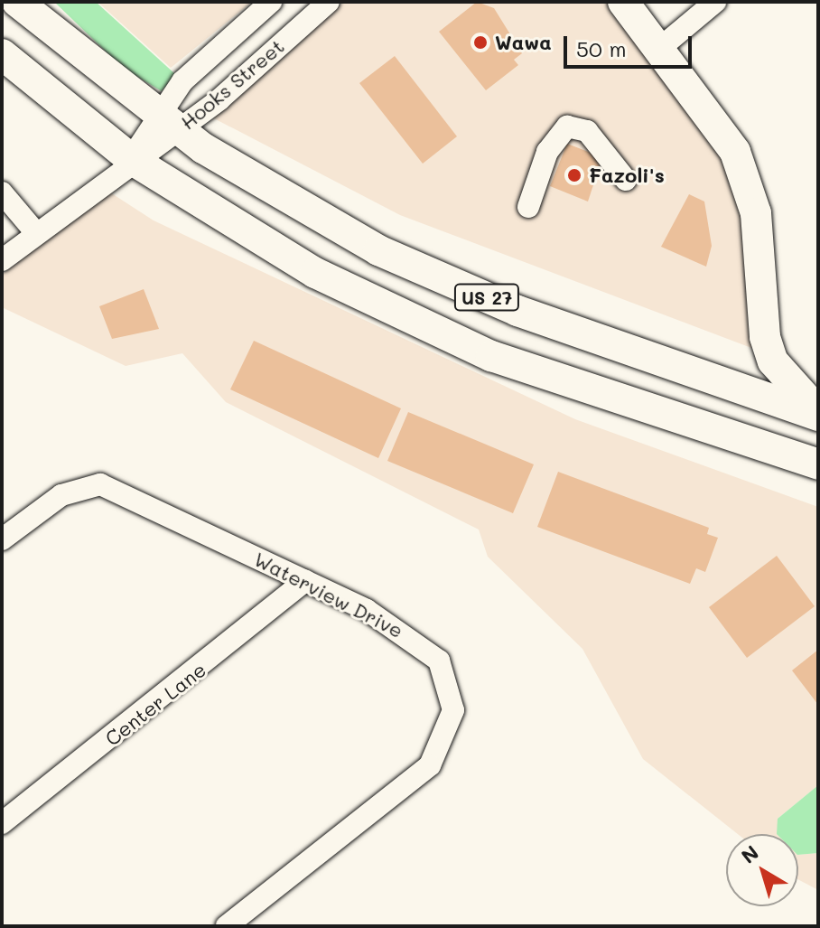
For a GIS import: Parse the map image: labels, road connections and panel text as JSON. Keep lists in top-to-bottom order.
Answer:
{
  "streets": {
    "highway": ["US 27"],
    "street": ["Hooks Street", "Waterview Drive", "Center Lane"]
  },
  "crossings": [
    ["Hooks Street", "US 27"],
    ["Waterview Drive", "Center Lane"]
  ],
  "places": ["Wawa", "Fazoli's"],
  "scale_bar": "50 m",
  "north": "top left"
}
